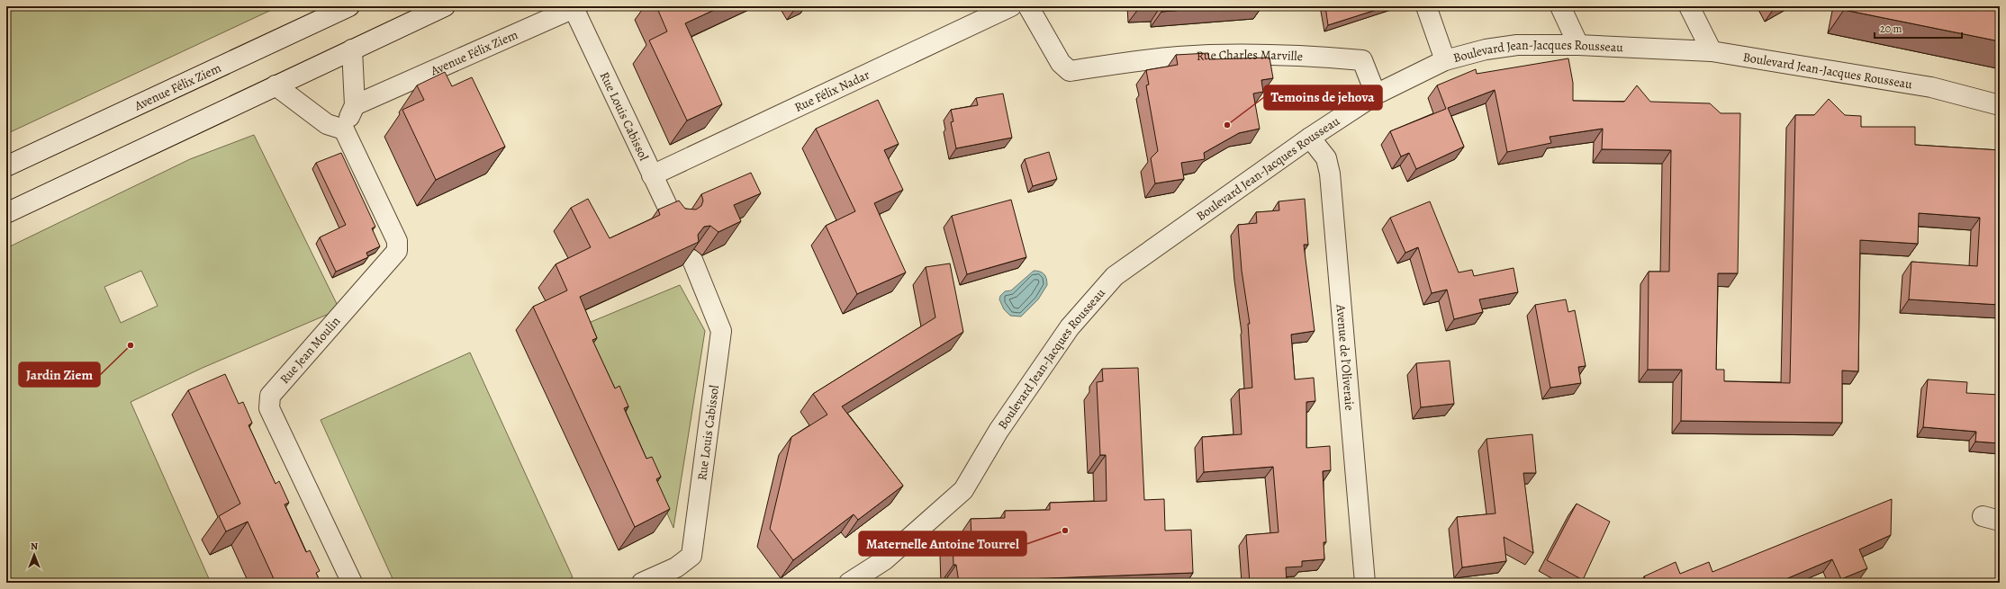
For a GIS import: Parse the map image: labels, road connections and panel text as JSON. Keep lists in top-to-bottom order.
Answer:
{
  "streets": {
    "street": [
      "Avenue Félix Ziem",
      "Boulevard Jean-Jacques Rousseau",
      "Rue Charles Marville",
      "Rue Félix Nadar",
      "Rue Louis Cabissol",
      "Rue Jean Moulin",
      "Avenue de l'Oliveraie"
    ]
  },
  "crossings": [
    ["Avenue Félix Ziem", "Rue Louis Cabissol"],
    ["Boulevard Jean-Jacques Rousseau", "Rue Charles Marville"],
    ["Boulevard Jean-Jacques Rousseau", "Avenue de l'Oliveraie"],
    ["Rue Félix Nadar", "Rue Louis Cabissol"]
  ],
  "places": ["Temoins de jehova", "Jardin Ziem", "Maternelle Antoine Tourrel"],
  "scale_bar": "20 m",
  "north": "top"
}
